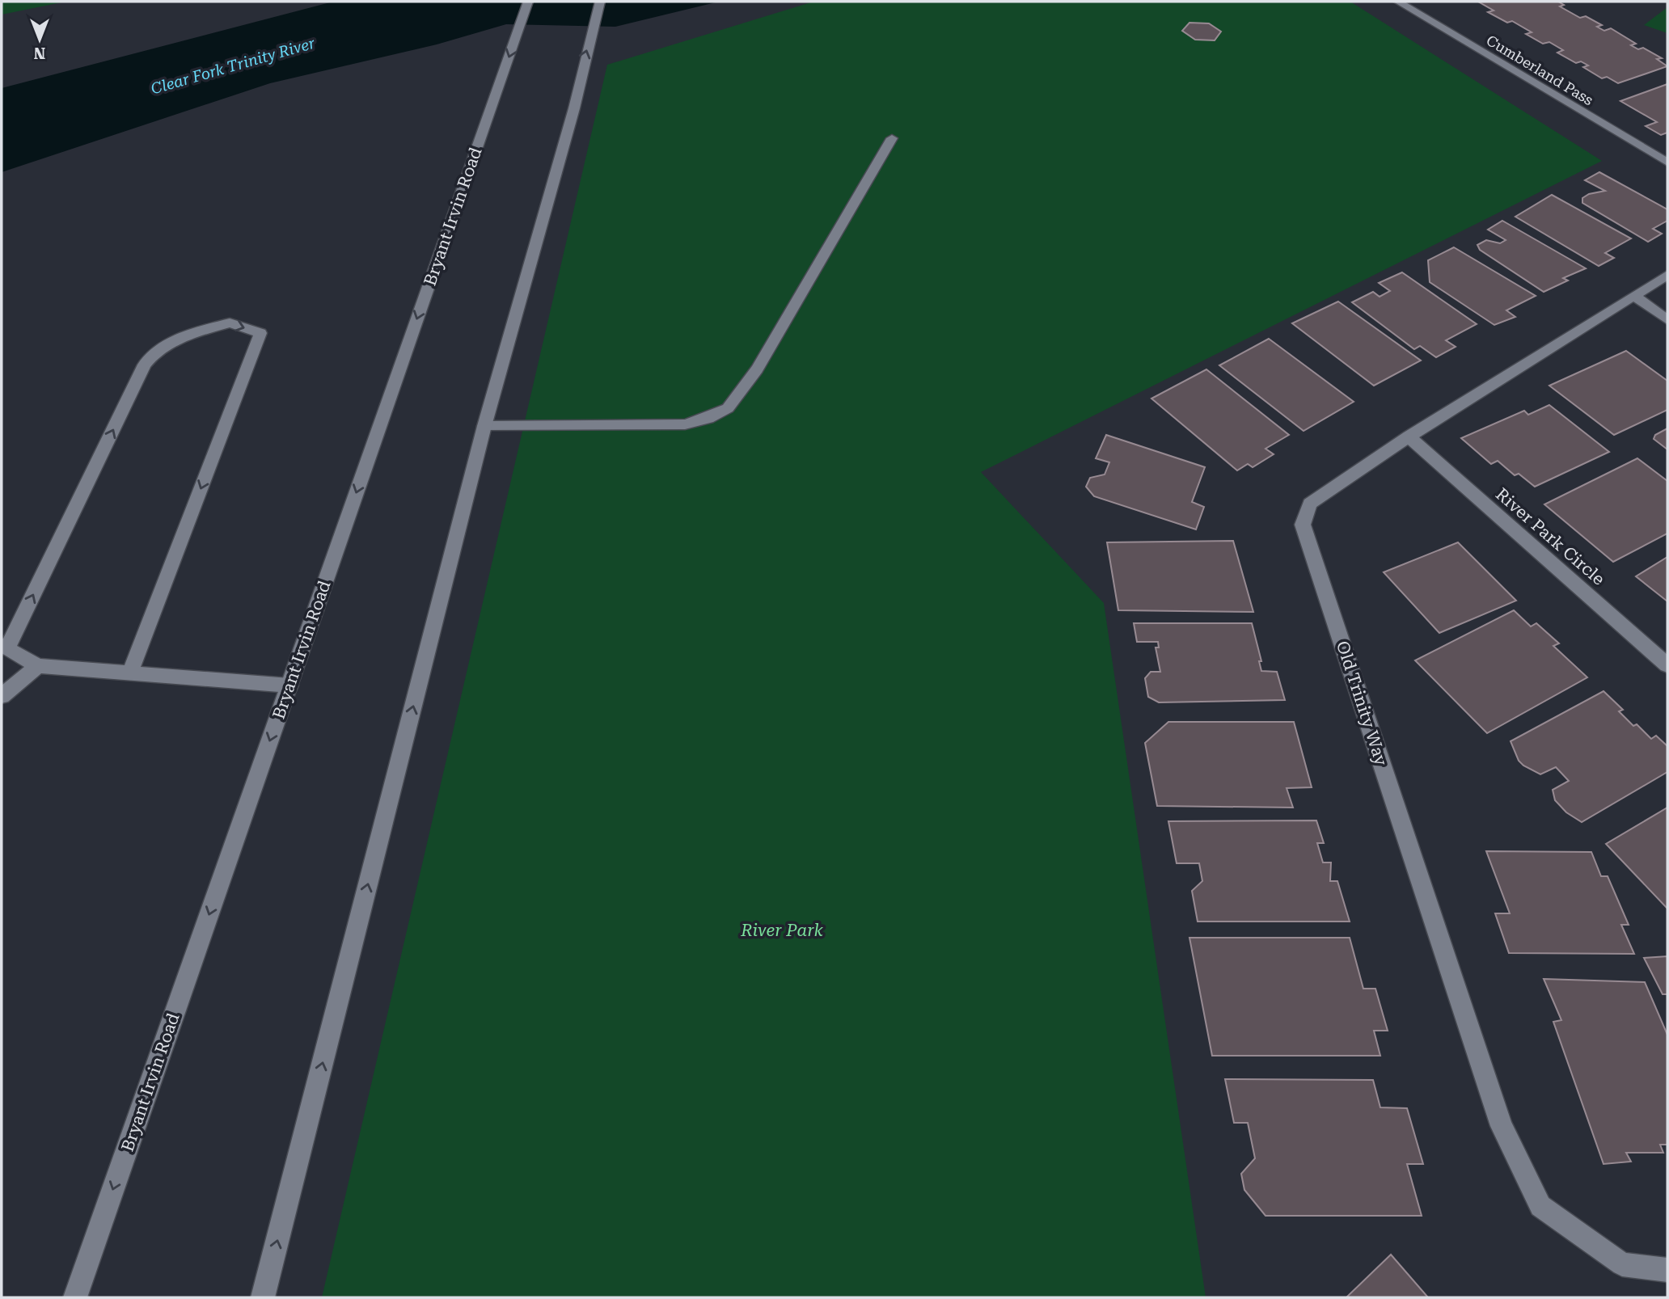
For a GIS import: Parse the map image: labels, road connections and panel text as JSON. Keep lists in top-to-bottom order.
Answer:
{
  "streets": {
    "main road": [
      "Cumberland Pass",
      "Bryant Irvin Road",
      "River Park Circle",
      "Old Trinity Way"
    ]
  },
  "crossings": [
    ["River Park Circle", "Old Trinity Way"]
  ],
  "water": ["Clear Fork Trinity River"],
  "parks": ["River Park"],
  "north": "bottom"
}
